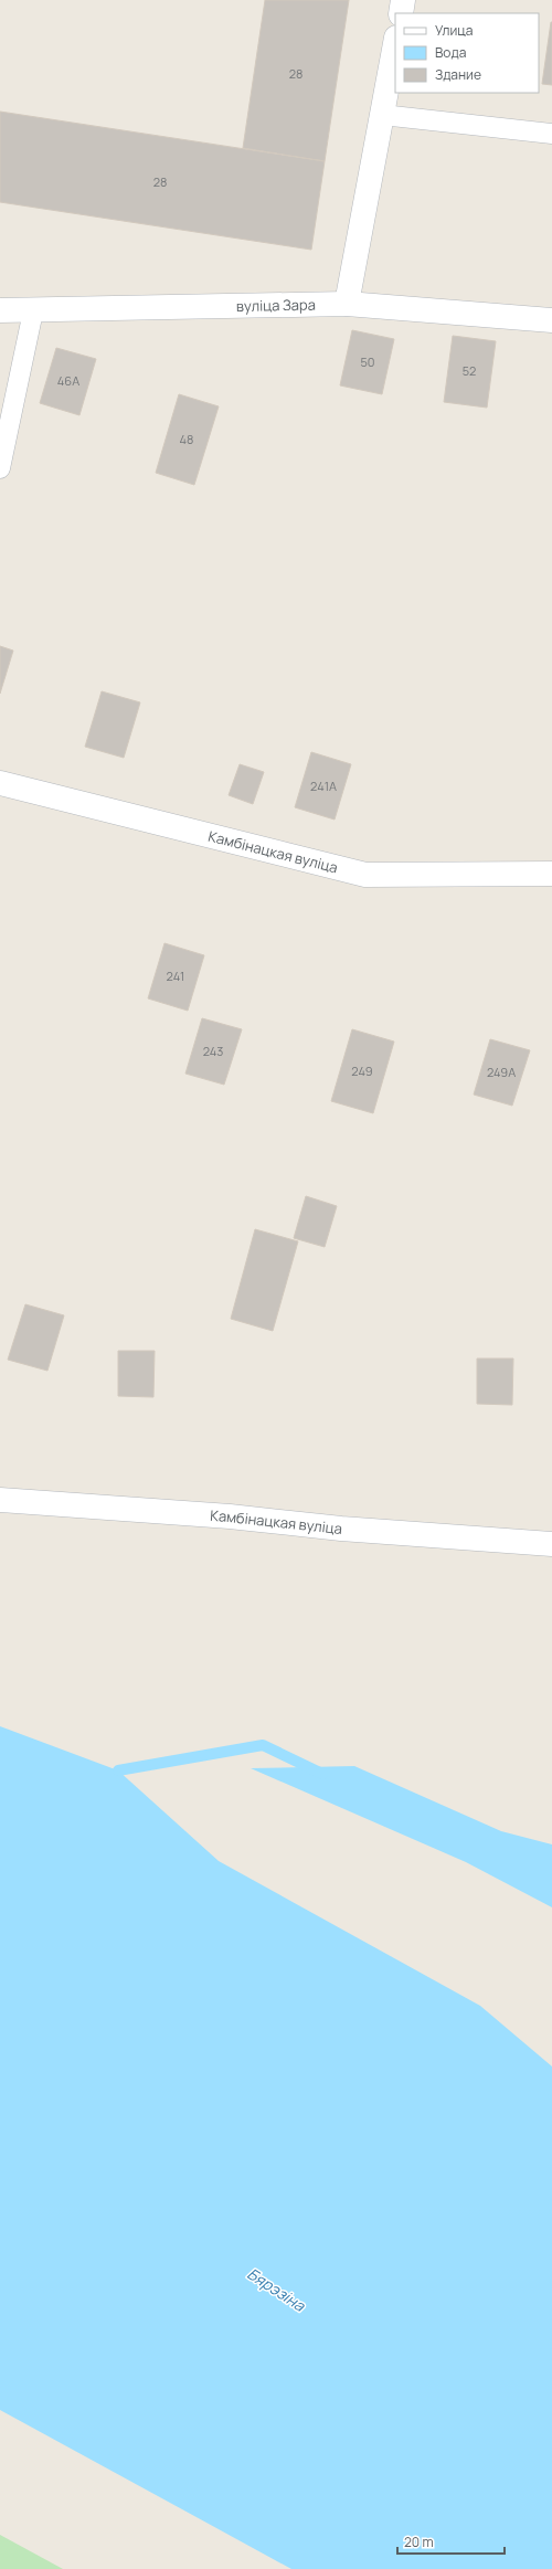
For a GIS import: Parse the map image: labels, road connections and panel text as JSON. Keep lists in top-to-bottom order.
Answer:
{
  "streets": {
    "street": ["вуліца Зара", "Камбінацкая вуліца"]
  },
  "water": ["Бярэзіна"],
  "house_numbers": [
    "28",
    "28",
    "50",
    "52",
    "46А",
    "48",
    "241А",
    "241",
    "243",
    "249",
    "249А"
  ],
  "legend": ["Улица", "Вода", "Здание"],
  "scale_bar": "20 m"
}
